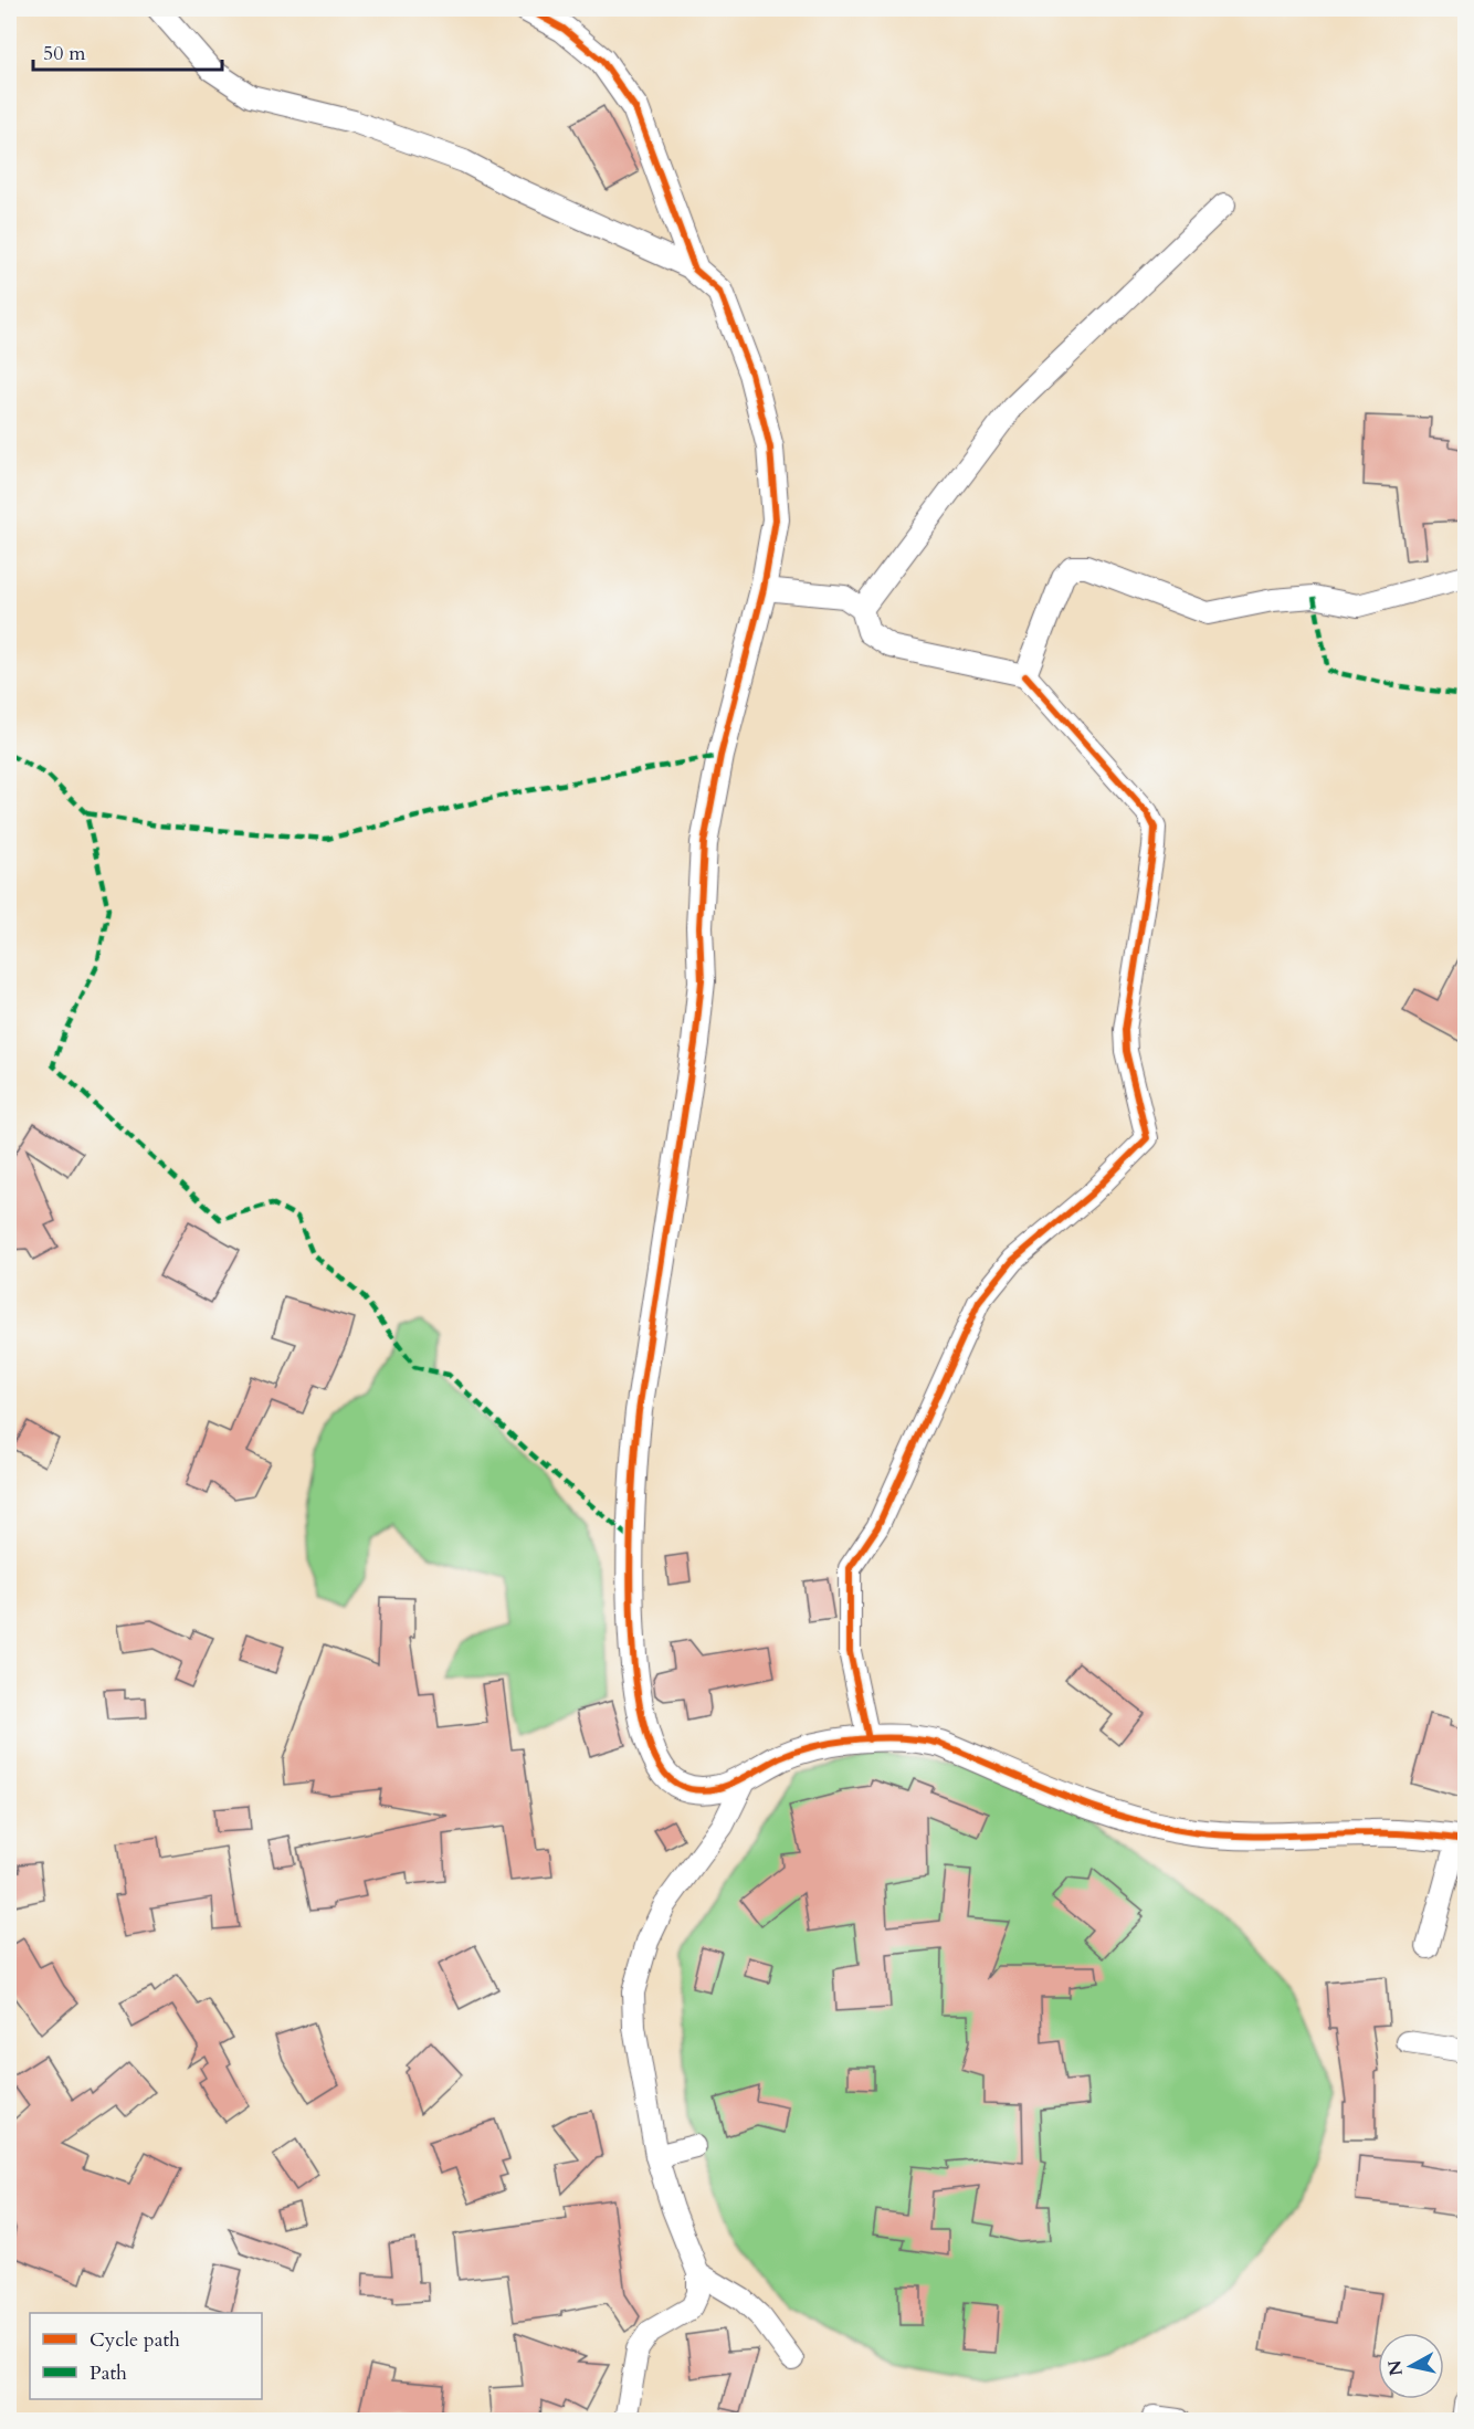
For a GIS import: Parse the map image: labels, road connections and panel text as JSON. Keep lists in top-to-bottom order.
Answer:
{
  "legend": ["Cycle path", "Path"],
  "scale_bar": "50 m",
  "north": "left"
}
